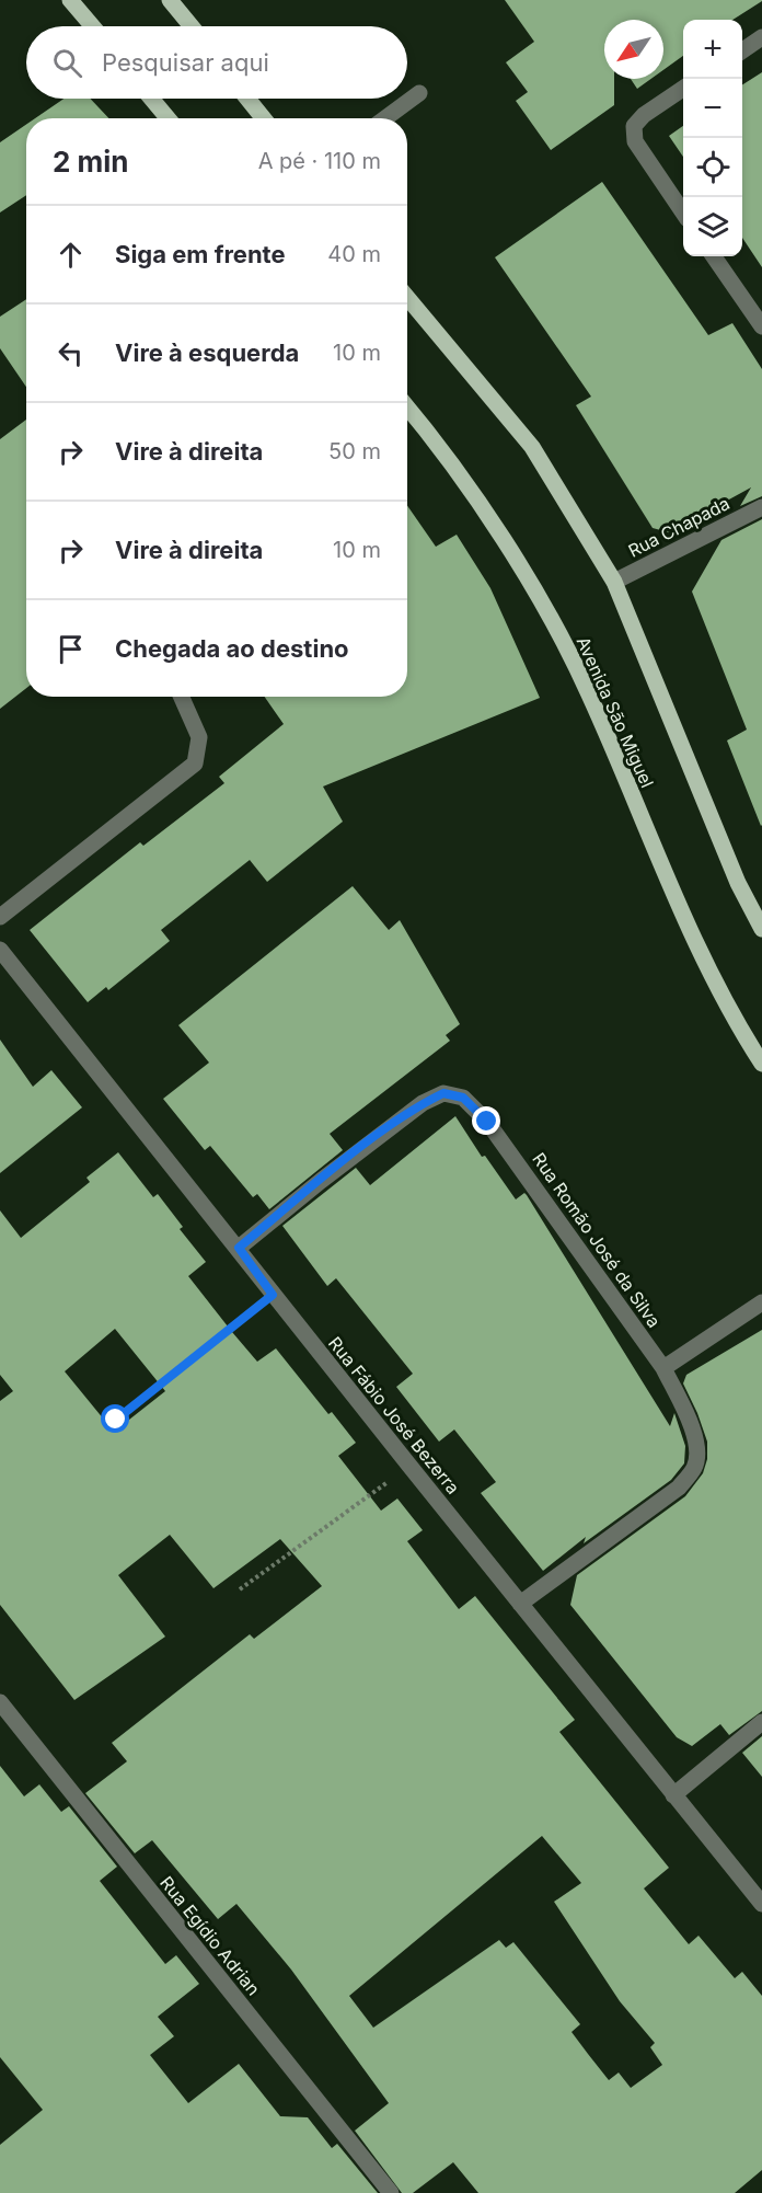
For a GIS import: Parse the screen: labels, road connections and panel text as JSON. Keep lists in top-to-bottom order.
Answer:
{
  "streets": {
    "main road": ["Avenida São Miguel"],
    "street": [
      "Rua Chapada",
      "Rua Romão José da Silva",
      "Rua Fábio José Bezerra",
      "Rua Egídio Adrian"
    ]
  },
  "crossings": [
    ["Rua Romão José da Silva", "Rua Fábio José Bezerra"]
  ],
  "north": "bottom left",
  "page": {
    "map_buttons": ["+", "−"],
    "search": "Pesquisar aqui",
    "heading": ["2 min", "A pé · 110 m"],
    "list": [
      ["Siga em frente", "40 m"],
      ["Vire à esquerda", "10 m"],
      ["Vire à direita", "50 m"],
      ["Vire à direita", "10 m"],
      "Chegada ao destino"
    ]
  }
}
